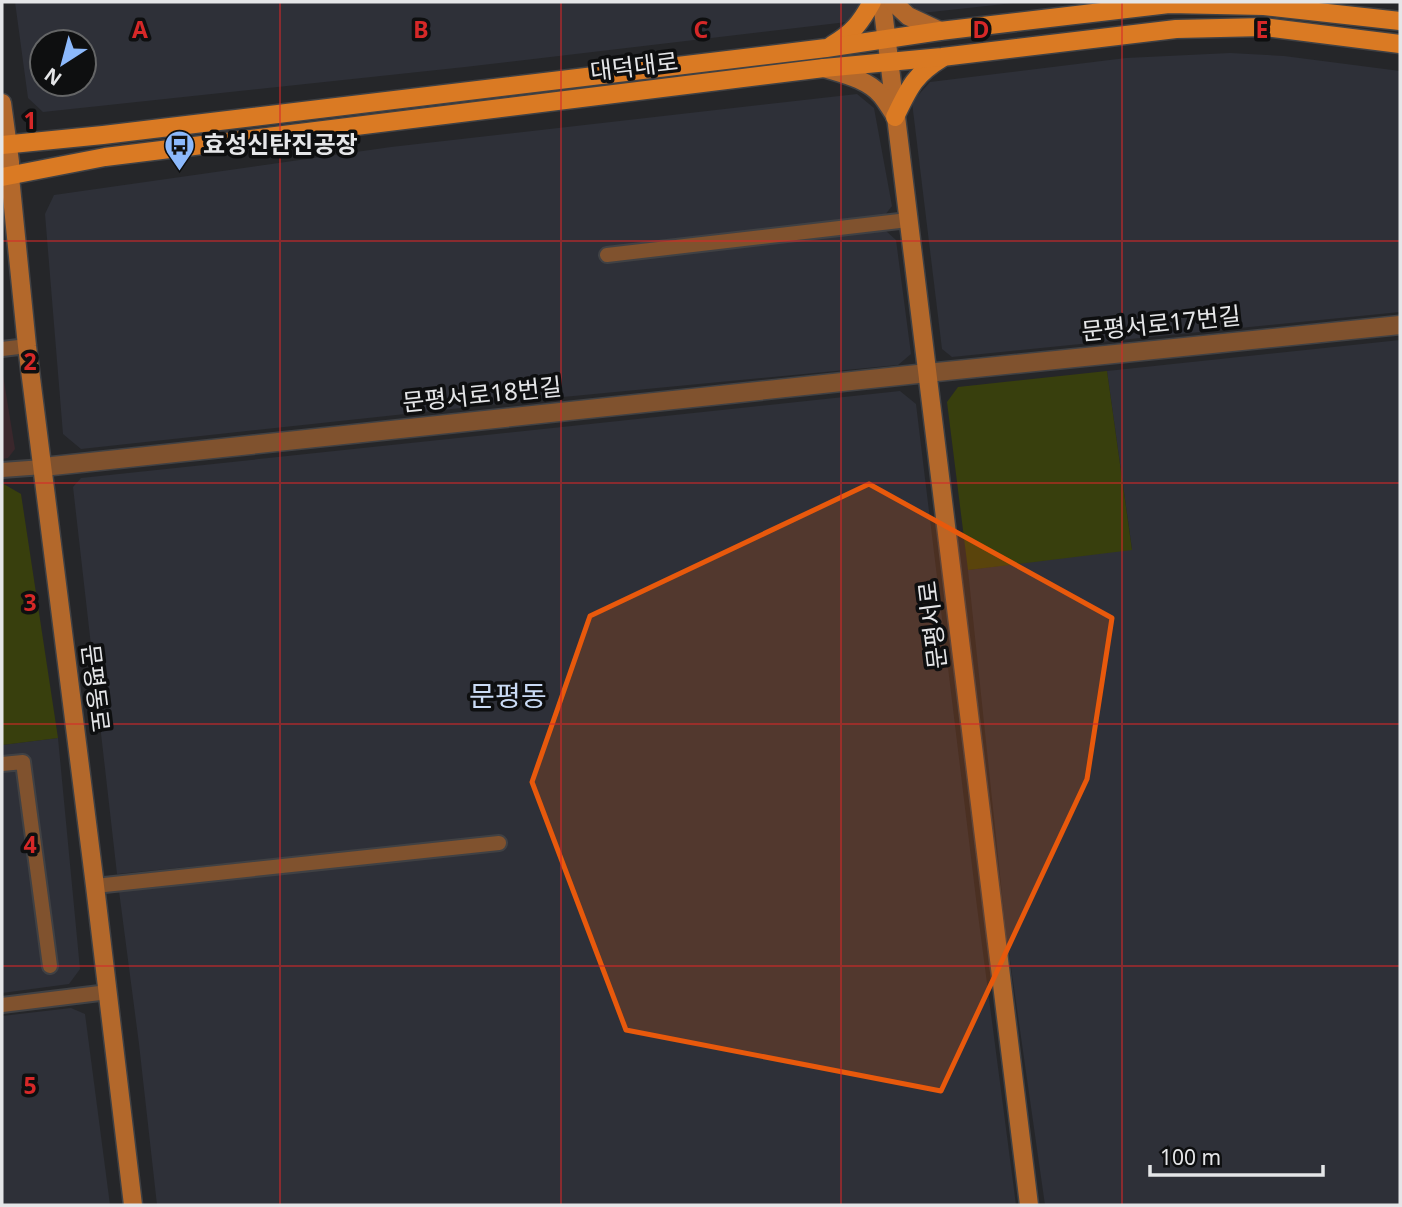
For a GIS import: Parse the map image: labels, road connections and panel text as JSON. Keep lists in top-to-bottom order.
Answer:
{
  "streets": {
    "main road": ["대덕대로", "문평서로", "문평동로"],
    "street": ["문평서로17번길", "문평서로18번길"]
  },
  "crossings": [
    ["대덕대로", "문평서로"],
    ["대덕대로", "문평동로"],
    ["문평서로17번길", "문평서로18번길"],
    ["문평서로17번길", "문평서로"],
    ["문평서로18번길", "문평서로"],
    ["문평서로18번길", "문평동로"]
  ],
  "districts": ["문평동"],
  "places": {
    "bus stop": ["효성신탄진공장"]
  },
  "scale_bar": "100 m",
  "north": "bottom left",
  "grid": {
    "columns": [
      "A",
      "B",
      "C",
      "D",
      "E"
    ],
    "rows": [
      "1",
      "2",
      "3",
      "4",
      "5"
    ]
  }
}
